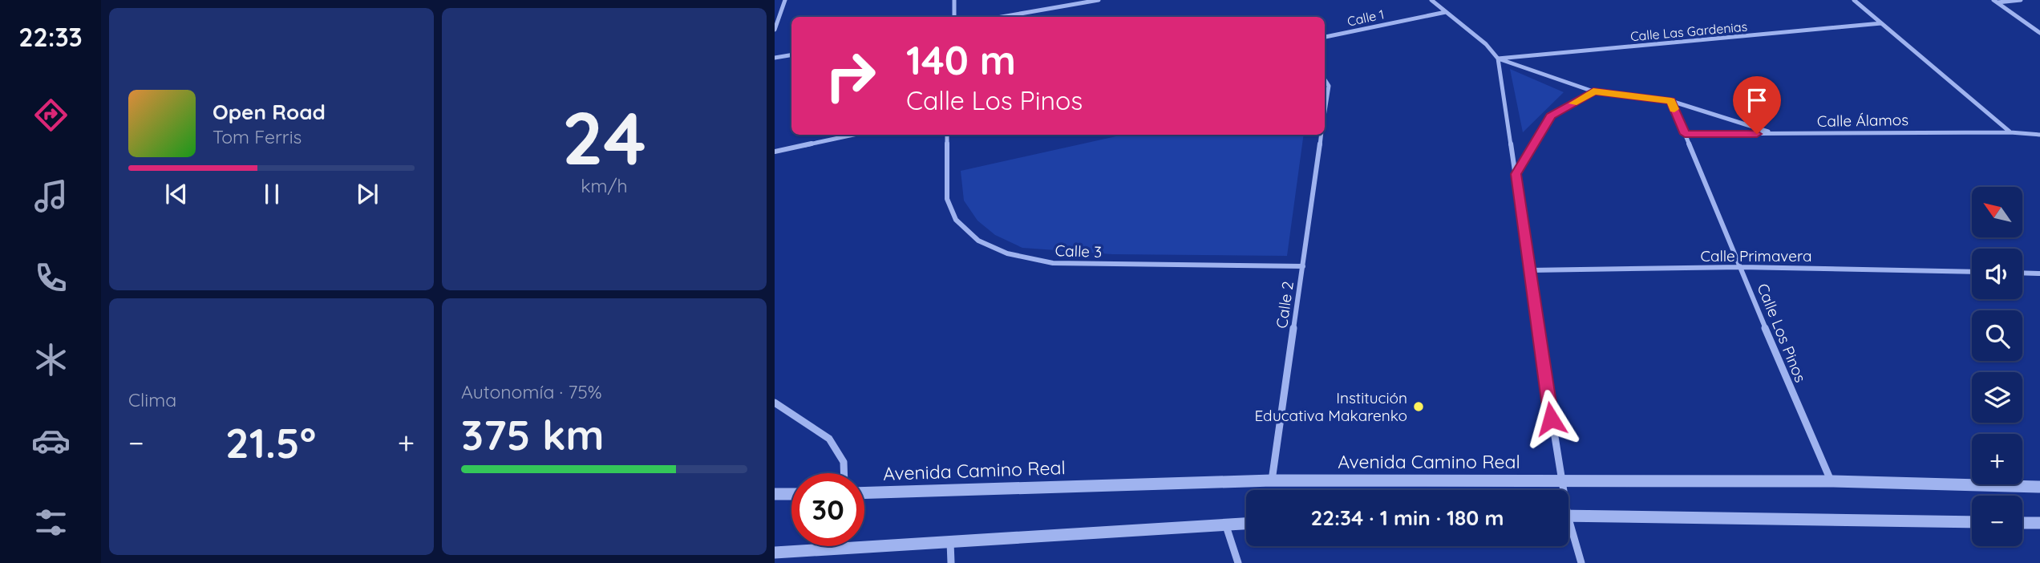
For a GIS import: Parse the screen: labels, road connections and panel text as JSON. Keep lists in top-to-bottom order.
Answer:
{
  "streets": {
    "street": [
      "Calle 1",
      "Calle Las Gardenias",
      "Calle Álamos",
      "Calle 3",
      "Calle Primavera",
      "Calle 2",
      "Calle Los Pinos",
      "Avenida Camino Real"
    ]
  },
  "crossings": [
    ["Calle Álamos", "Calle Los Pinos"],
    ["Calle 3", "Calle 2"],
    ["Calle Primavera", "Calle Los Pinos"],
    ["Calle 2", "Avenida Camino Real"],
    ["Calle Los Pinos", "Avenida Camino Real"]
  ],
  "places": ["Institución Educativa Makarenko"],
  "north": "top left",
  "page": {
    "tabs": "22:33",
    "tile": [
      ["24", "km/h"],
      "Clima",
      ["Autonomía · 75%", "375 km"]
    ],
    "turn": ["140 m", "Calle Los Pinos"],
    "song": ["Open Road", "Tom Ferris"],
    "map_buttons": ["+", "−"],
    "heat": ["−", "21.5°", "+"],
    "limit": "30",
    "trip": "22:34 · 1 min · 180 m"
  }
}
